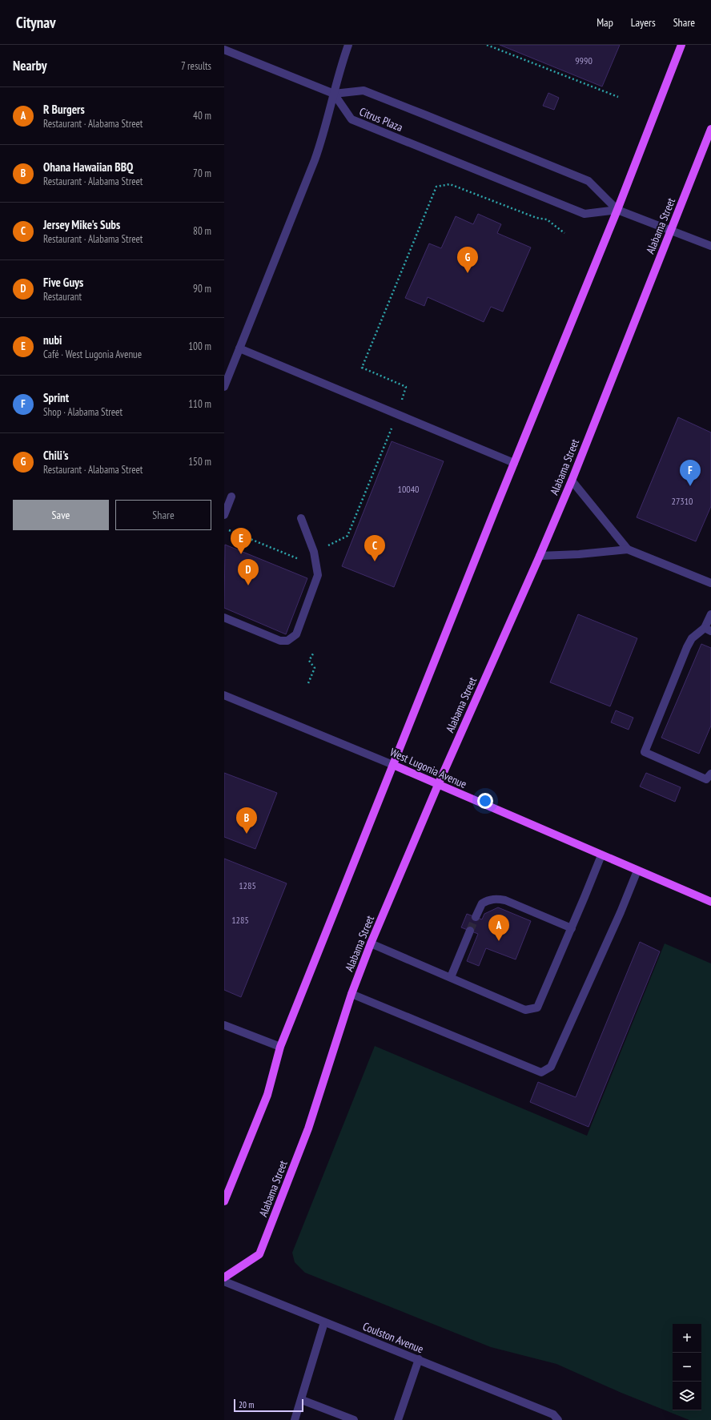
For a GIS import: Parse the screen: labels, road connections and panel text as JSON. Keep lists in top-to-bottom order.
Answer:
{
  "streets": {
    "main road": ["Alabama Street", "West Lugonia Avenue"],
    "street": ["Citrus Plaza", "Coulston Avenue"]
  },
  "crossings": [
    ["Citrus Plaza", "Alabama Street"],
    ["Alabama Street", "West Lugonia Avenue"]
  ],
  "house_numbers": [
    "9990",
    "10040",
    "27310",
    "1285",
    "1285"
  ],
  "scale_bar": "20 m",
  "page": {
    "header": "Citynav",
    "nav": ["Map", "Layers", "Share"],
    "heading": ["Nearby", "7 results"],
    "list": [
      {
        "mark": "A",
        "name": "R Burgers",
        "note": "Restaurant · Alabama Street",
        "value": "40 m"
      },
      {
        "mark": "B",
        "name": "Ohana Hawaiian BBQ",
        "note": "Restaurant · Alabama Street",
        "value": "70 m"
      },
      {
        "mark": "C",
        "name": "Jersey Mike's Subs",
        "note": "Restaurant · Alabama Street",
        "value": "80 m"
      },
      {
        "mark": "D",
        "name": "Five Guys",
        "note": "Restaurant",
        "value": "90 m"
      },
      {
        "mark": "E",
        "name": "nubi",
        "note": "Café · West Lugonia Avenue",
        "value": "100 m"
      },
      {
        "mark": "F",
        "name": "Sprint",
        "note": "Shop · Alabama Street",
        "value": "110 m"
      },
      {
        "mark": "G",
        "name": "Chili's",
        "note": "Restaurant · Alabama Street",
        "value": "150 m"
      }
    ],
    "pins": [
      "G",
      "F",
      "E",
      "C",
      "D",
      "B",
      "A"
    ],
    "buttons": ["Save", "Share"],
    "map_buttons": ["+", "−"],
    "scale": "20 m"
  }
}
